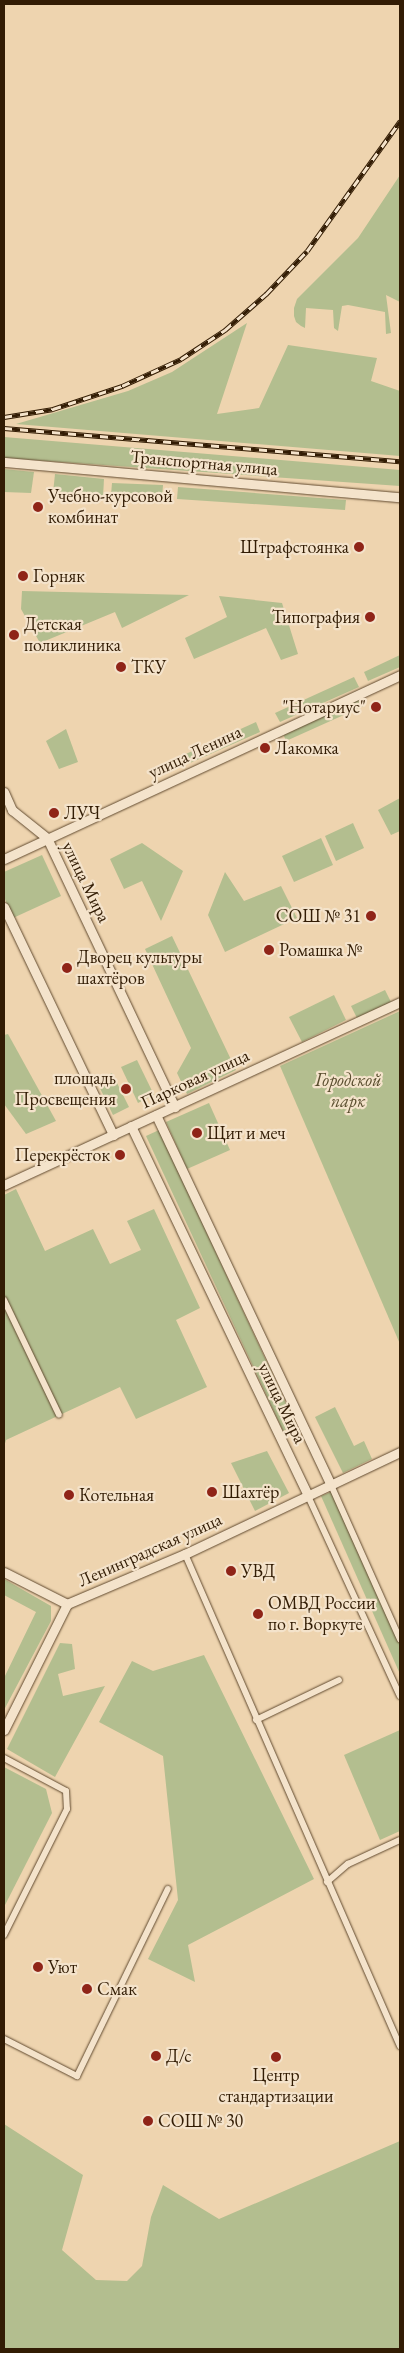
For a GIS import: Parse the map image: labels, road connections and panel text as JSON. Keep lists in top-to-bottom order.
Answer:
{
  "streets": {
    "main road": [
      "Транспортная улица",
      "улица Ленина",
      "улица Мира",
      "Парковая улица",
      "Ленинградская улица"
    ]
  },
  "crossings": [
    ["улица Ленина", "улица Мира"],
    ["улица Мира", "Парковая улица"],
    ["улица Мира", "Ленинградская улица"]
  ],
  "parks": ["Городской парк"],
  "places": [
    "Учебно-курсовой комбинат",
    "Штрафстоянка",
    "Горняк",
    "Типография",
    "Детская поликлиника",
    "ТКУ",
    "\"Нотариус\"",
    "Лакомка",
    "ЛУЧ",
    "СОШ № 31",
    "Ромашка №",
    "Дворец культуры шахтёров",
    "площадь Просвещения",
    "Щит и меч",
    "Перекрёсток",
    "Шахтёр",
    "Котельная",
    "УВД",
    "ОМВД России по г. Воркуте",
    "Уют",
    "Смак",
    "Д/с",
    "Центр стандартизации",
    "СОШ № 30"
  ]
}
